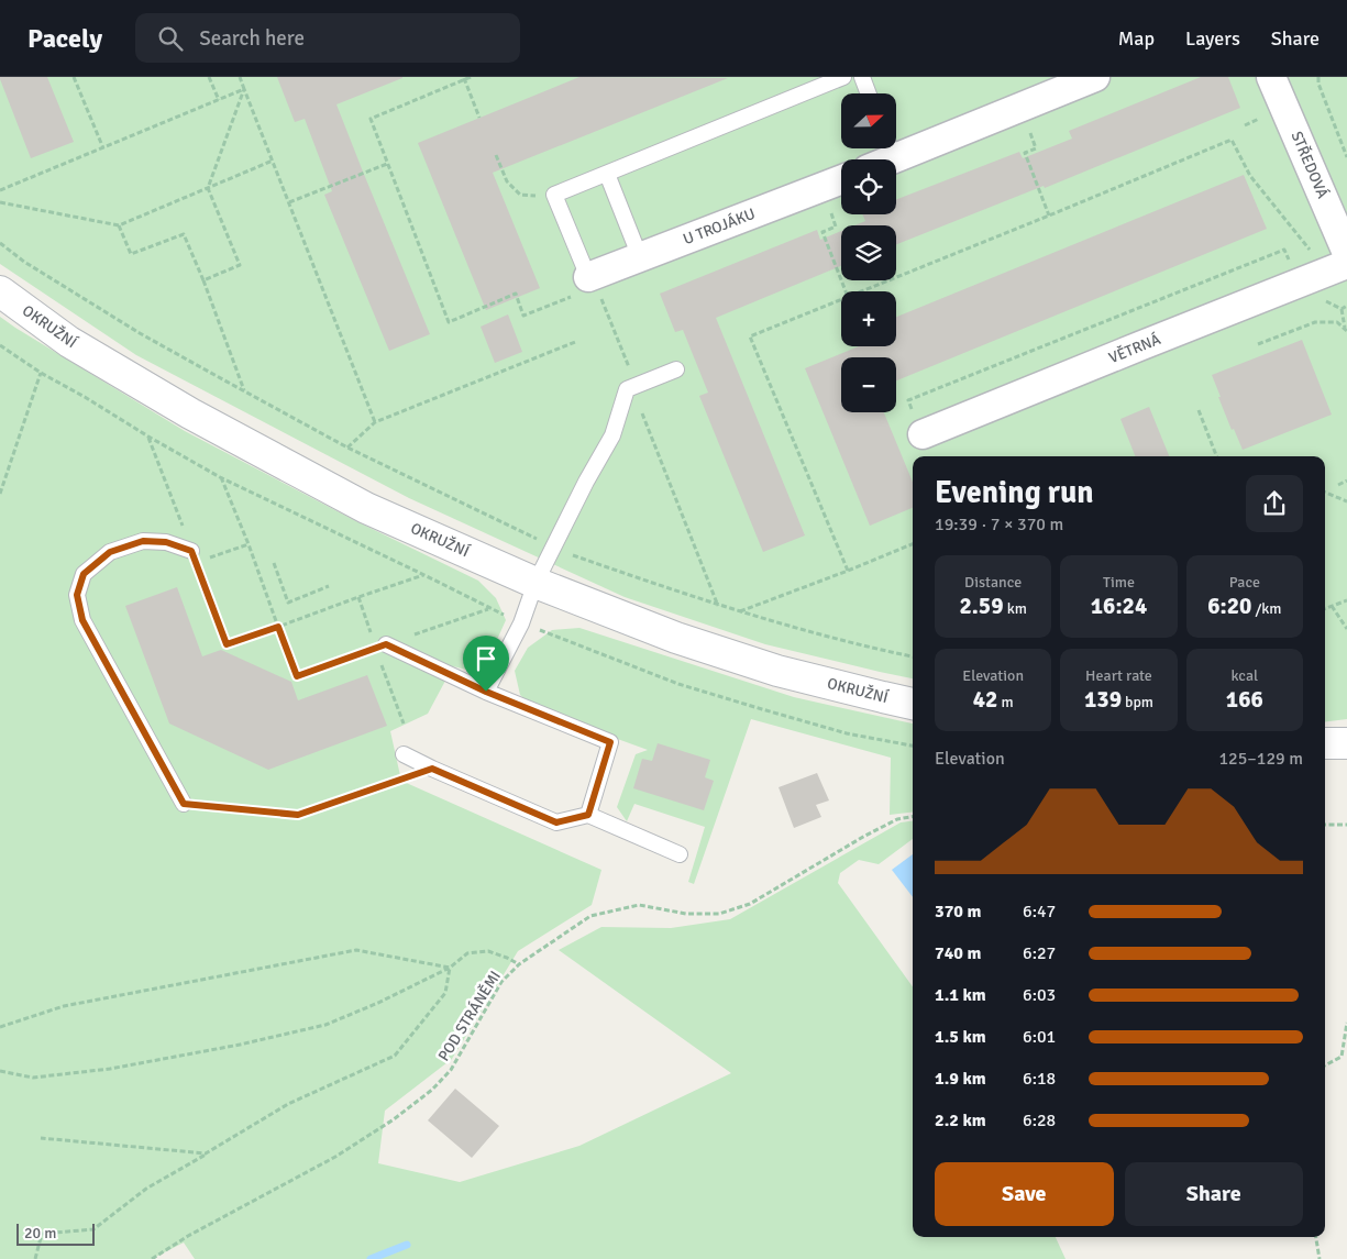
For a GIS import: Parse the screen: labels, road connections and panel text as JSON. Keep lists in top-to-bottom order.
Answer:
{
  "streets": {
    "street": [
      "STŘEDOVÁ",
      "U TROJÁKU",
      "OKRUŽNÍ",
      "VĚTRNÁ"
    ],
    "path": ["POD STRÁNĚMI"]
  },
  "crossings": [
    ["STŘEDOVÁ", "VĚTRNÁ"]
  ],
  "scale_bar": "20 m",
  "north": "right",
  "page": {
    "header": "Pacely",
    "search": "Search here",
    "nav": ["Map", "Layers", "Share"],
    "map_buttons": ["+", "−"],
    "heading": ["Evening run", "19:39 · 7 × 370 m"],
    "stats": [
      ["Distance", "2.59 km"],
      ["Time", "16:24"],
      ["Pace", "6:20 /km"],
      ["Elevation", "42 m"],
      ["Heart rate", "139 bpm"],
      ["kcal", "166"]
    ],
    "chart": ["Elevation", "125–129 m"],
    "list": [
      {
        "name": "370 m",
        "note": "6:47"
      },
      {
        "name": "740 m",
        "note": "6:27"
      },
      {
        "name": "1.1 km",
        "note": "6:03"
      },
      {
        "name": "1.5 km",
        "note": "6:01"
      },
      {
        "name": "1.9 km",
        "note": "6:18"
      },
      {
        "name": "2.2 km",
        "note": "6:28"
      }
    ],
    "buttons": ["Save", "Share"],
    "scale": "20 m"
  }
}
